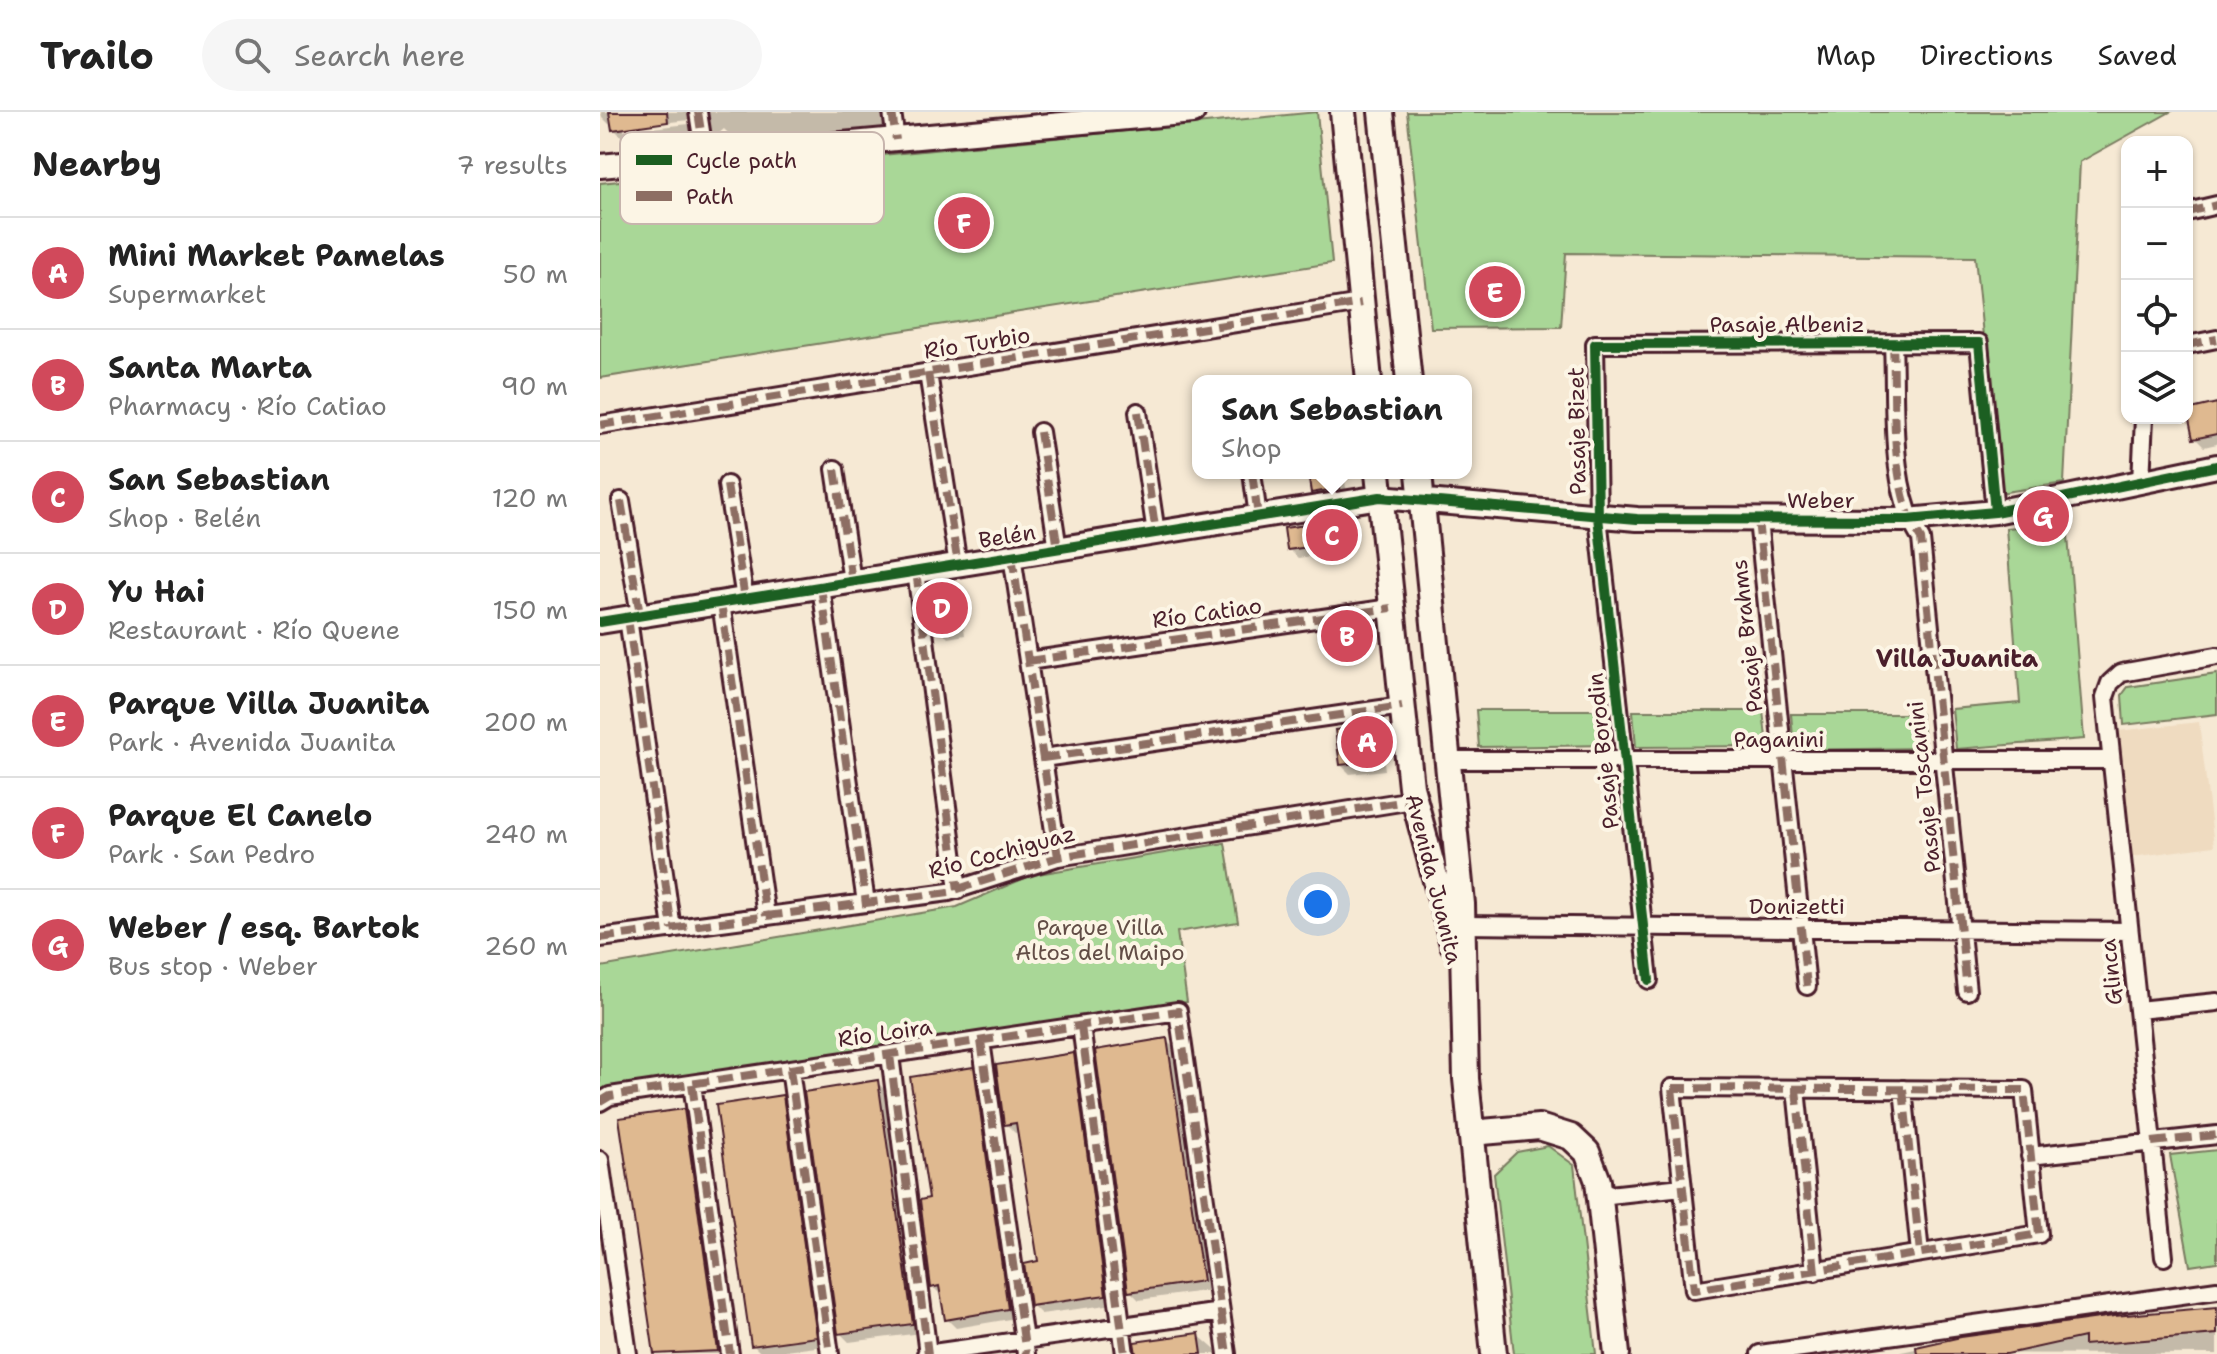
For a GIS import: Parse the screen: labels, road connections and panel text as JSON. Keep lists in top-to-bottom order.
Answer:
{
  "streets": {
    "main road": ["Avenida Juanita"],
    "street": [
      "Pasaje Albeniz",
      "Río Turbio",
      "Pasaje Bizet",
      "Weber",
      "Belén",
      "Río Catiao",
      "Pasaje Brahms",
      "Paganini",
      "Pasaje Borodin",
      "Pasaje Toscanini",
      "Río Cochiguaz",
      "Donizetti",
      "Glinca",
      "Río Loira"
    ]
  },
  "crossings": [
    ["Pasaje Albeniz", "Pasaje Bizet"],
    ["Pasaje Albeniz", "Weber"],
    ["Pasaje Albeniz", "Pasaje Toscanini"],
    ["Pasaje Bizet", "Weber"],
    ["Pasaje Bizet", "Pasaje Borodin"],
    ["Weber", "Belén"],
    ["Weber", "Pasaje Brahms"],
    ["Weber", "Pasaje Borodin"],
    ["Weber", "Pasaje Toscanini"],
    ["Weber", "Avenida Juanita"],
    ["Belén", "Avenida Juanita"],
    ["Río Catiao", "Avenida Juanita"],
    ["Pasaje Brahms", "Paganini"],
    ["Pasaje Brahms", "Donizetti"],
    ["Paganini", "Pasaje Borodin"],
    ["Paganini", "Pasaje Toscanini"],
    ["Paganini", "Avenida Juanita"],
    ["Paganini", "Glinca"],
    ["Pasaje Borodin", "Donizetti"],
    ["Pasaje Toscanini", "Donizetti"],
    ["Río Cochiguaz", "Avenida Juanita"],
    ["Avenida Juanita", "Donizetti"],
    ["Donizetti", "Glinca"]
  ],
  "districts": ["Villa Juanita"],
  "parks": ["Parque Villa Altos del Maipo"],
  "legend": ["Cycle path", "Path"],
  "page": {
    "header": "Trailo",
    "search": "Search here",
    "nav": ["Map", "Directions", "Saved"],
    "heading": ["Nearby", "7 results"],
    "map_buttons": ["+", "−"],
    "pins": [
      "F",
      "E",
      "G",
      "C",
      "D",
      "B",
      "A"
    ],
    "list": [
      {
        "mark": "A",
        "name": "Mini Market Pamelas",
        "note": "Supermarket",
        "value": "50 m"
      },
      {
        "mark": "B",
        "name": "Santa Marta",
        "note": "Pharmacy · Río Catiao",
        "value": "90 m"
      },
      {
        "mark": "C",
        "name": "San Sebastian",
        "note": "Shop · Belén",
        "value": "120 m"
      },
      {
        "mark": "D",
        "name": "Yu Hai",
        "note": "Restaurant · Río Quene",
        "value": "150 m"
      },
      {
        "mark": "E",
        "name": "Parque Villa Juanita",
        "note": "Park · Avenida Juanita",
        "value": "200 m"
      },
      {
        "mark": "F",
        "name": "Parque El Canelo",
        "note": "Park · San Pedro",
        "value": "240 m"
      },
      {
        "mark": "G",
        "name": "Weber / esq. Bartok",
        "note": "Bus stop · Weber",
        "value": "260 m"
      }
    ],
    "popup": ["San Sebastian", "Shop"]
  }
}
